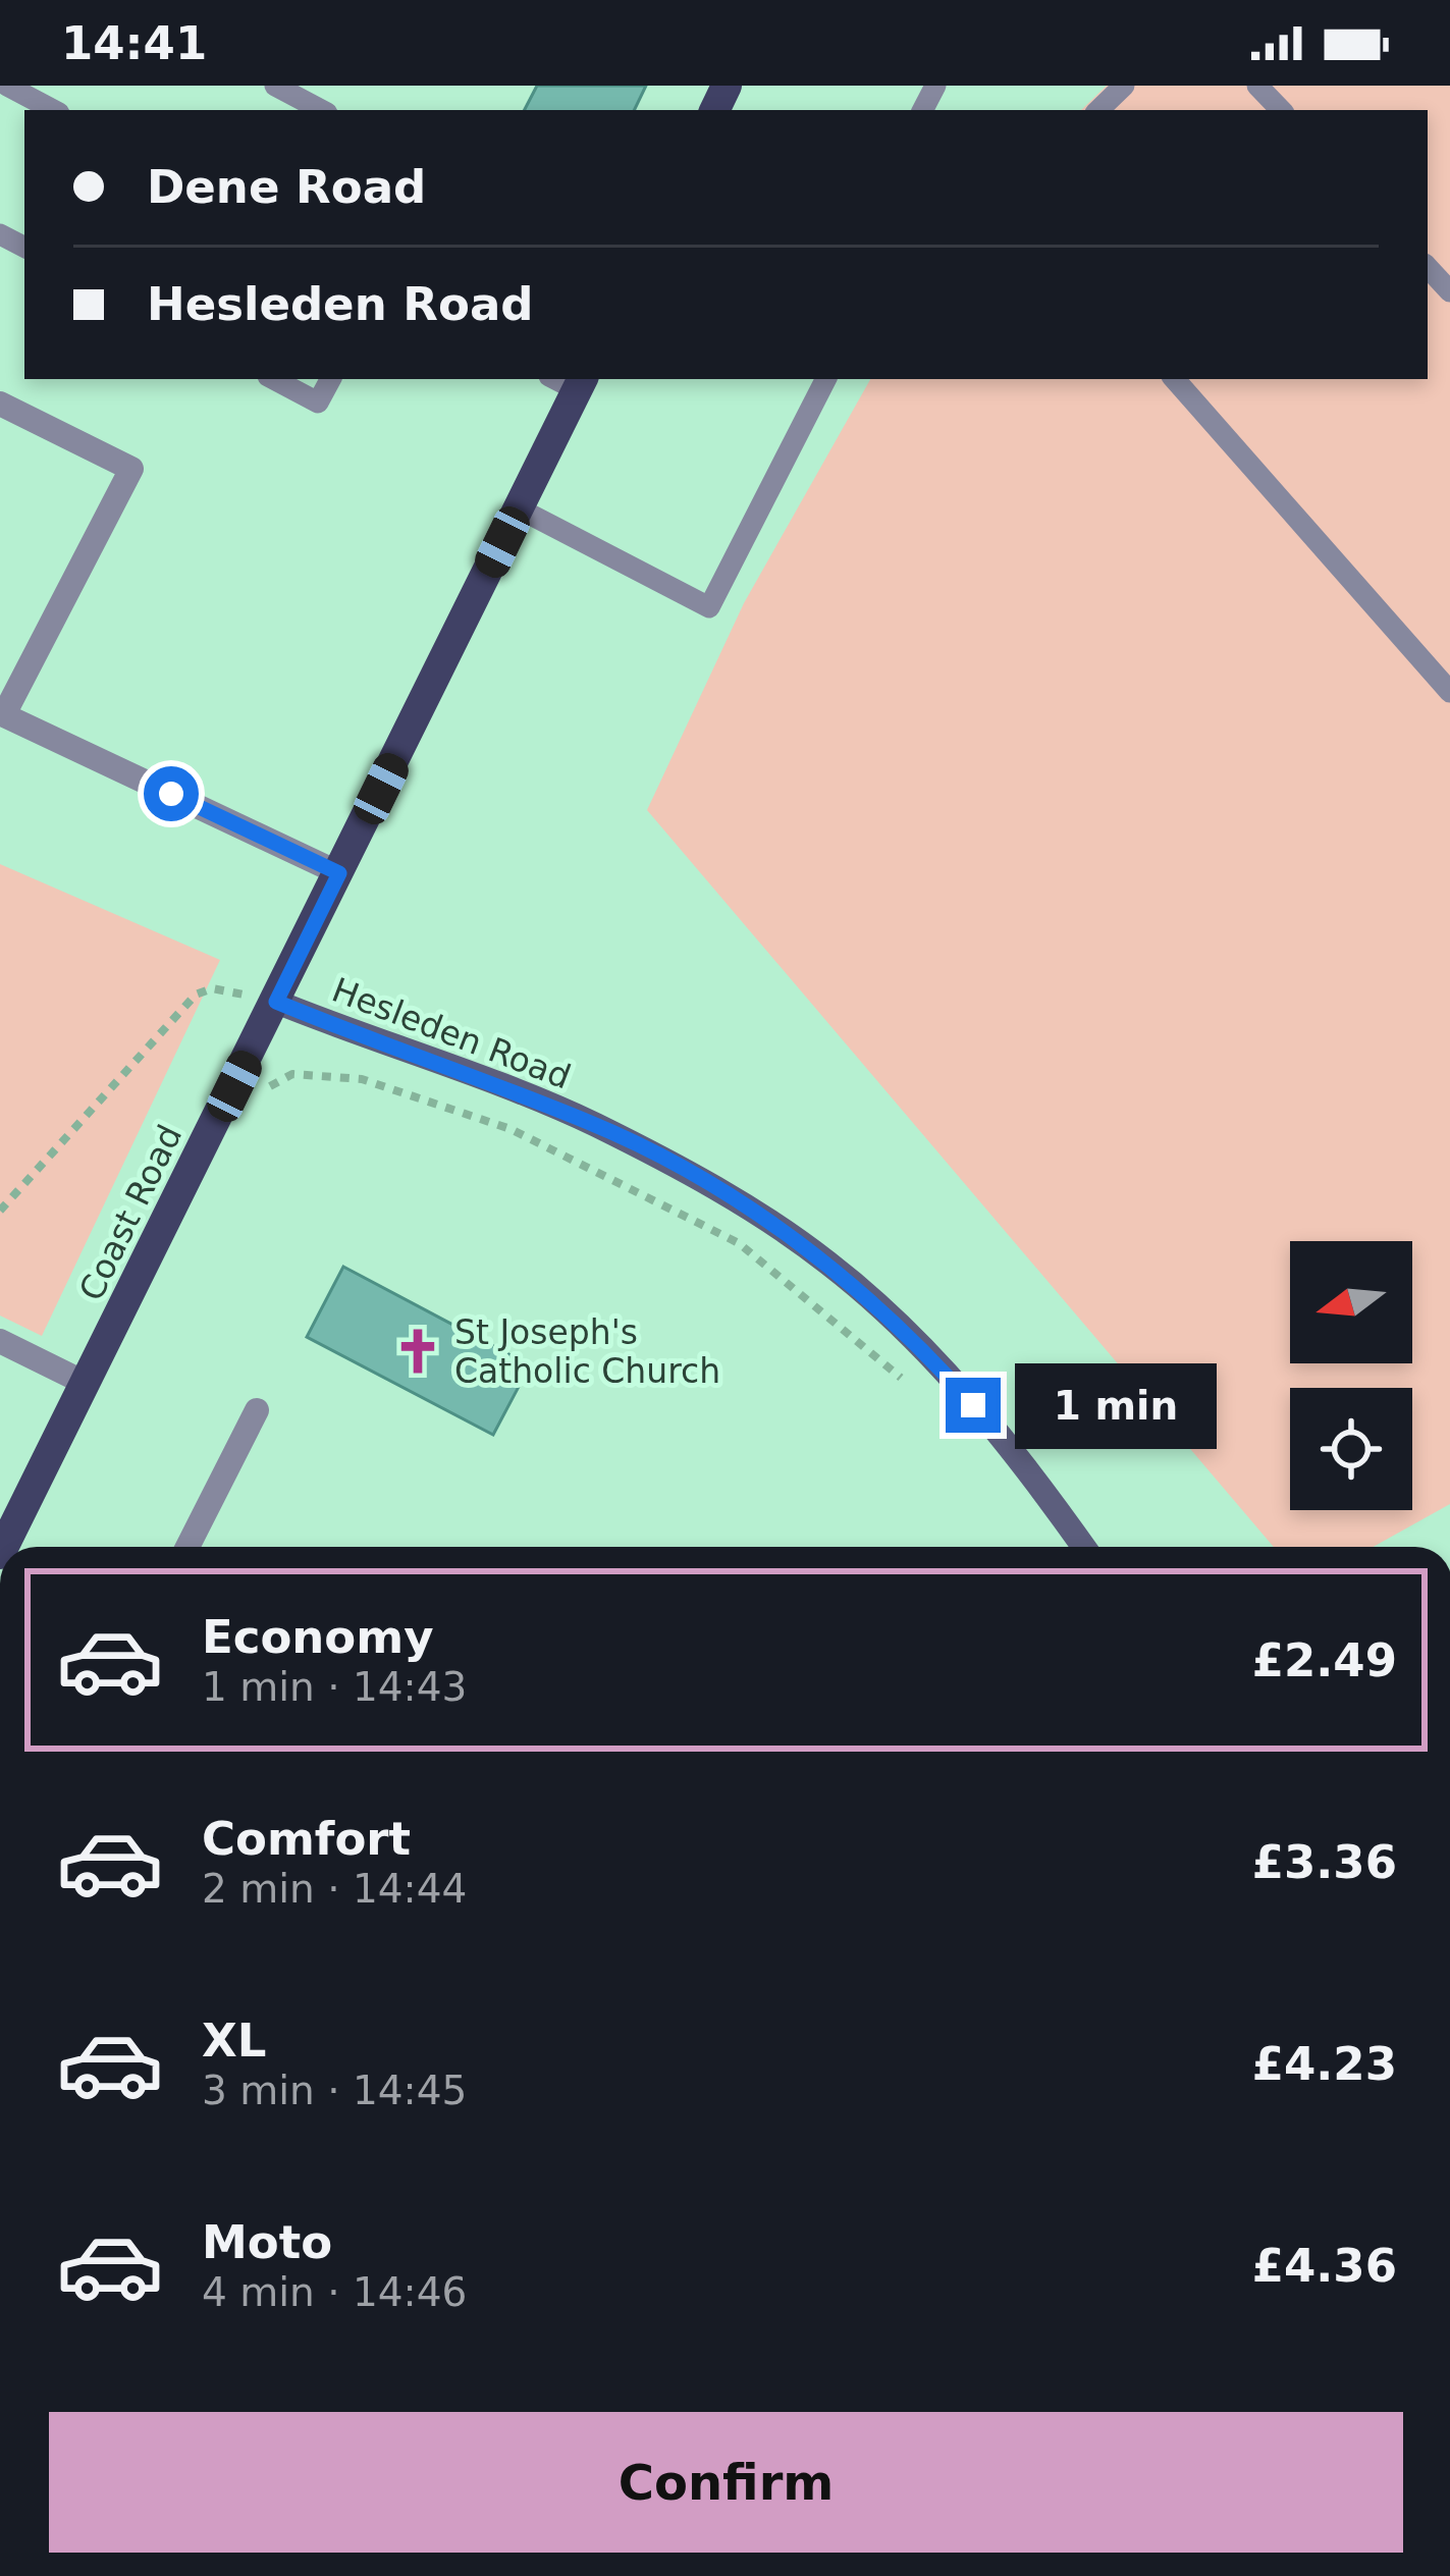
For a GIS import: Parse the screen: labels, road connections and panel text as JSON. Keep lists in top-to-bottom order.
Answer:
{
  "streets": {
    "main road": ["Hesleden Road", "Coast Road"]
  },
  "crossings": [
    ["Hesleden Road", "Coast Road"]
  ],
  "places": {
    "church": ["St Joseph's Catholic Church"]
  },
  "north": "left",
  "page": {
    "status": "14:41",
    "banner": ["Dene Road", "Hesleden Road"],
    "bubble": "1 min",
    "list": [
      {
        "name": "Economy",
        "note": "1 min · 14:43",
        "value": "£2.49"
      },
      {
        "name": "Comfort",
        "note": "2 min · 14:44",
        "value": "£3.36"
      },
      {
        "name": "XL",
        "note": "3 min · 14:45",
        "value": "£4.23"
      },
      {
        "name": "Moto",
        "note": "4 min · 14:46",
        "value": "£4.36"
      }
    ],
    "buttons": "Confirm"
  }
}
